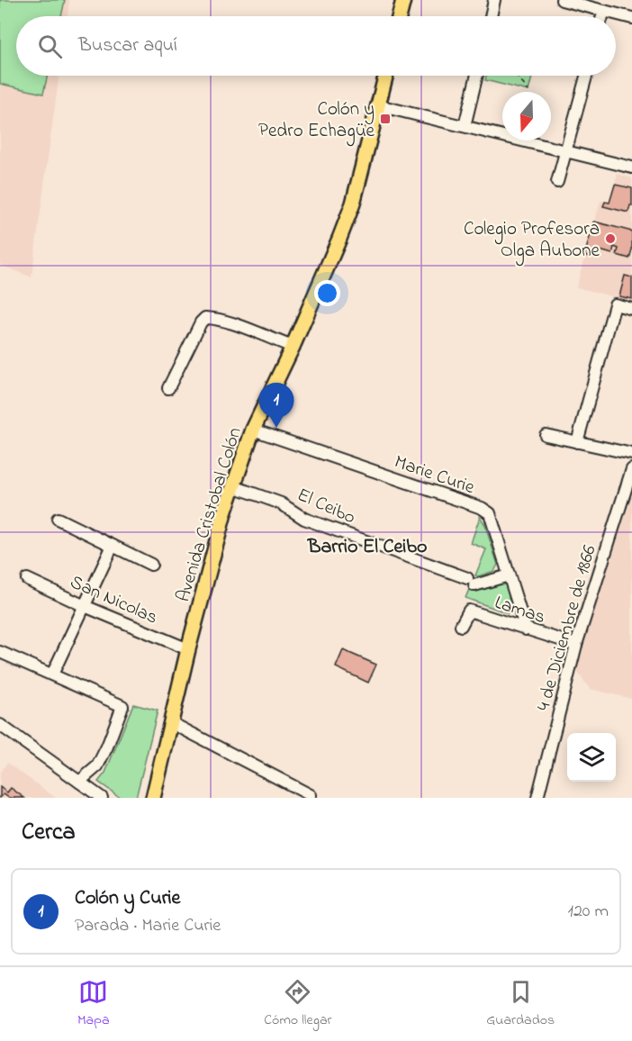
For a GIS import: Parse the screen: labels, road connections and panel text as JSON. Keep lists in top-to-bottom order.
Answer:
{
  "streets": {
    "main road": ["Avenida Cristobal Colón"],
    "street": [
      "Marie Curie",
      "El Ceibo",
      "San Nicolas",
      "Lamas",
      "4 de Diciembre de 1866"
    ]
  },
  "crossings": [
    ["Marie Curie", "El Ceibo"],
    ["Marie Curie", "Avenida Cristobal Colón"],
    ["Marie Curie", "Lamas"],
    ["El Ceibo", "Avenida Cristobal Colón"],
    ["Avenida Cristobal Colón", "San Nicolas"],
    ["Lamas", "4 de Diciembre de 1866"]
  ],
  "districts": ["Barrio El Ceibo"],
  "places": {
    "transit": ["Colón y Pedro Echagüe"],
    "other": ["Colegio Profesora Olga Aubone"]
  },
  "north": "bottom",
  "page": {
    "search": "Buscar aquí",
    "pins": "1",
    "heading": "Cerca",
    "list": [
      {
        "mark": "1",
        "name": "Colón y Curie",
        "note": "Parada · Marie Curie",
        "value": "120 m"
      }
    ],
    "nav": ["Mapa", "Cómo llegar", "Guardados"]
  }
}
